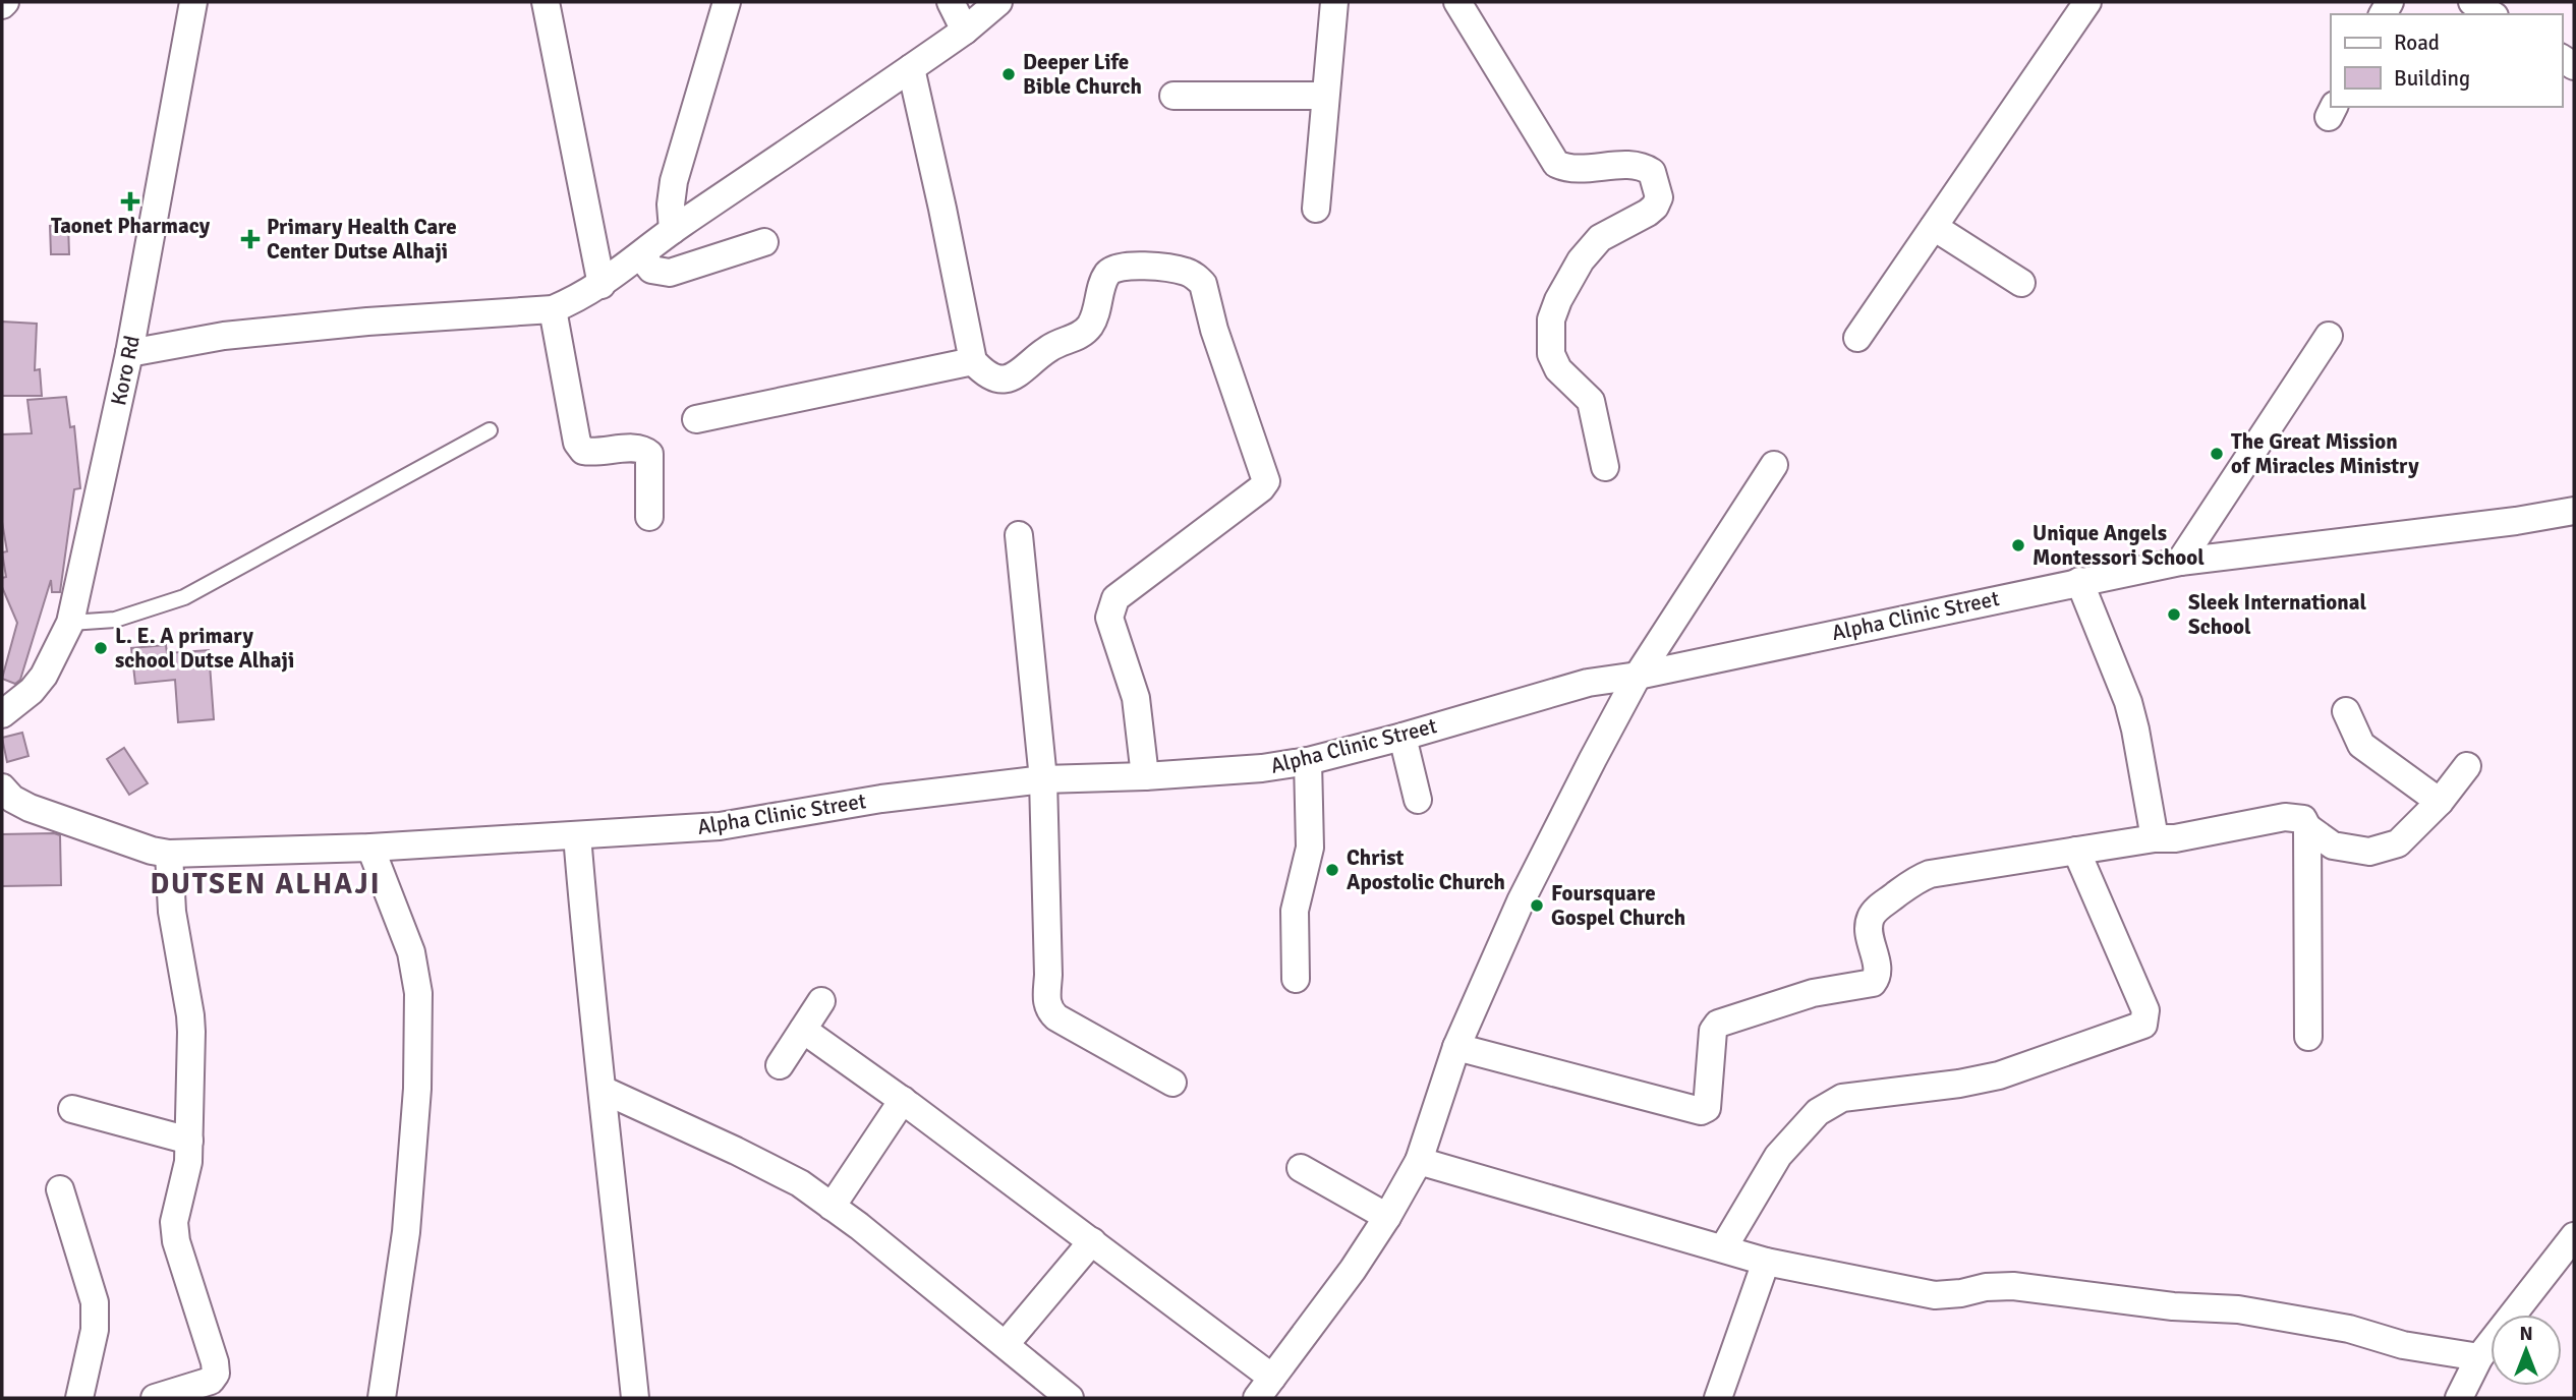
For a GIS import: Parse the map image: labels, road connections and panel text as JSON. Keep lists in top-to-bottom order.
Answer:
{
  "streets": {
    "street": ["Koro Rd", "Alpha Clinic Street"]
  },
  "districts": ["DUTSEN ALHAJI"],
  "places": {
    "other": [
      "Deeper Life Bible Church",
      "The Great Mission of Miracles Ministry",
      "Unique Angels Montessori School",
      "Sleek International School",
      "L. E. A primary school Dutse Alhaji",
      "Christ Apostolic Church",
      "Foursquare Gospel Church"
    ],
    "health": ["Taonet Pharmacy", "Primary Health Care Center Dutse Alhaji"]
  },
  "legend": ["Road", "Building"],
  "north": "top"
}
